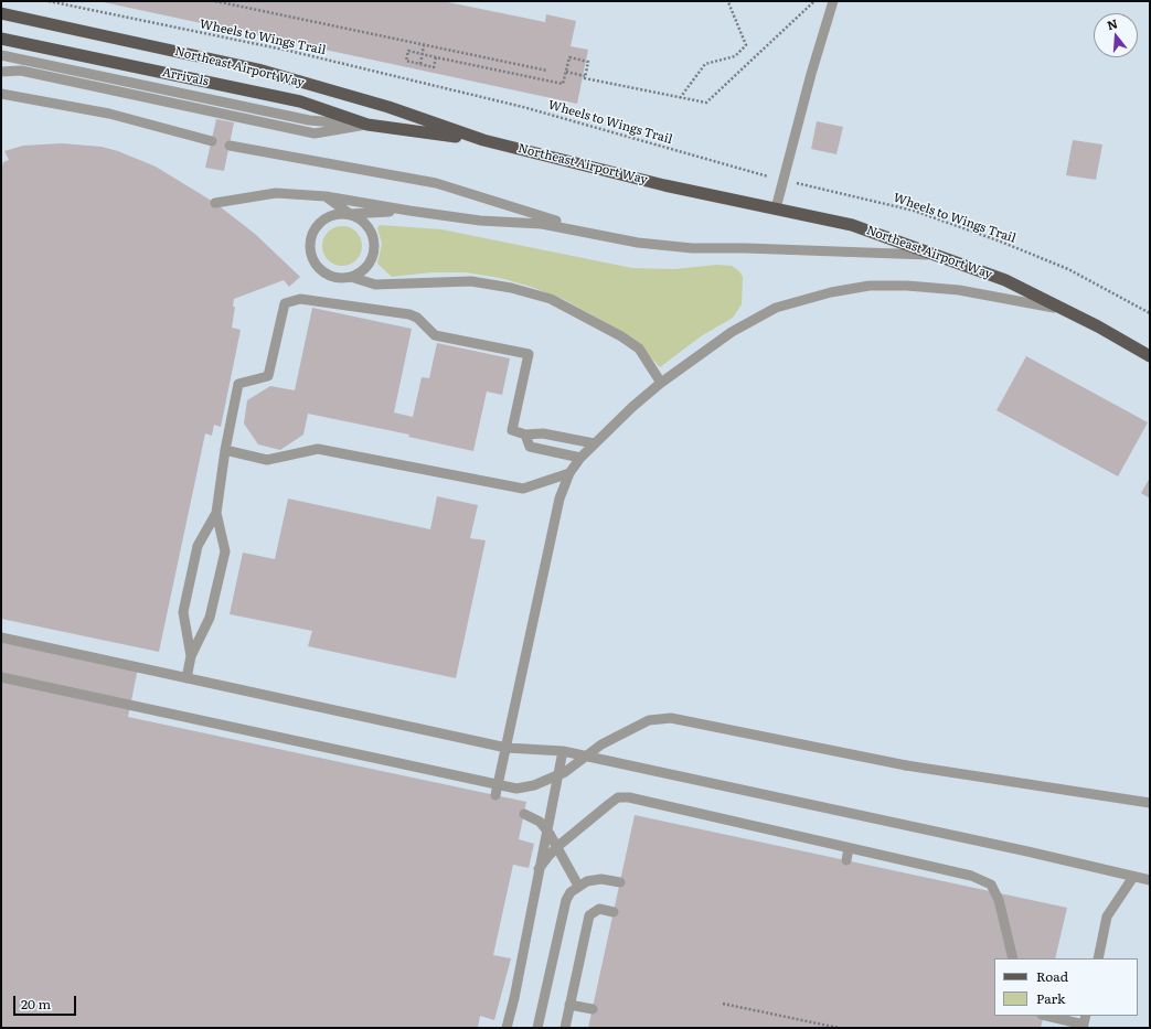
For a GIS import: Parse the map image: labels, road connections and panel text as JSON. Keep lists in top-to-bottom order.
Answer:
{
  "streets": {
    "main road": ["Northeast Airport Way", "Arrivals"],
    "path": ["Wheels to Wings Trail"]
  },
  "crossings": [
    ["Northeast Airport Way", "Arrivals"]
  ],
  "legend": ["Road", "Park"],
  "scale_bar": "20 m",
  "north": "top"
}
